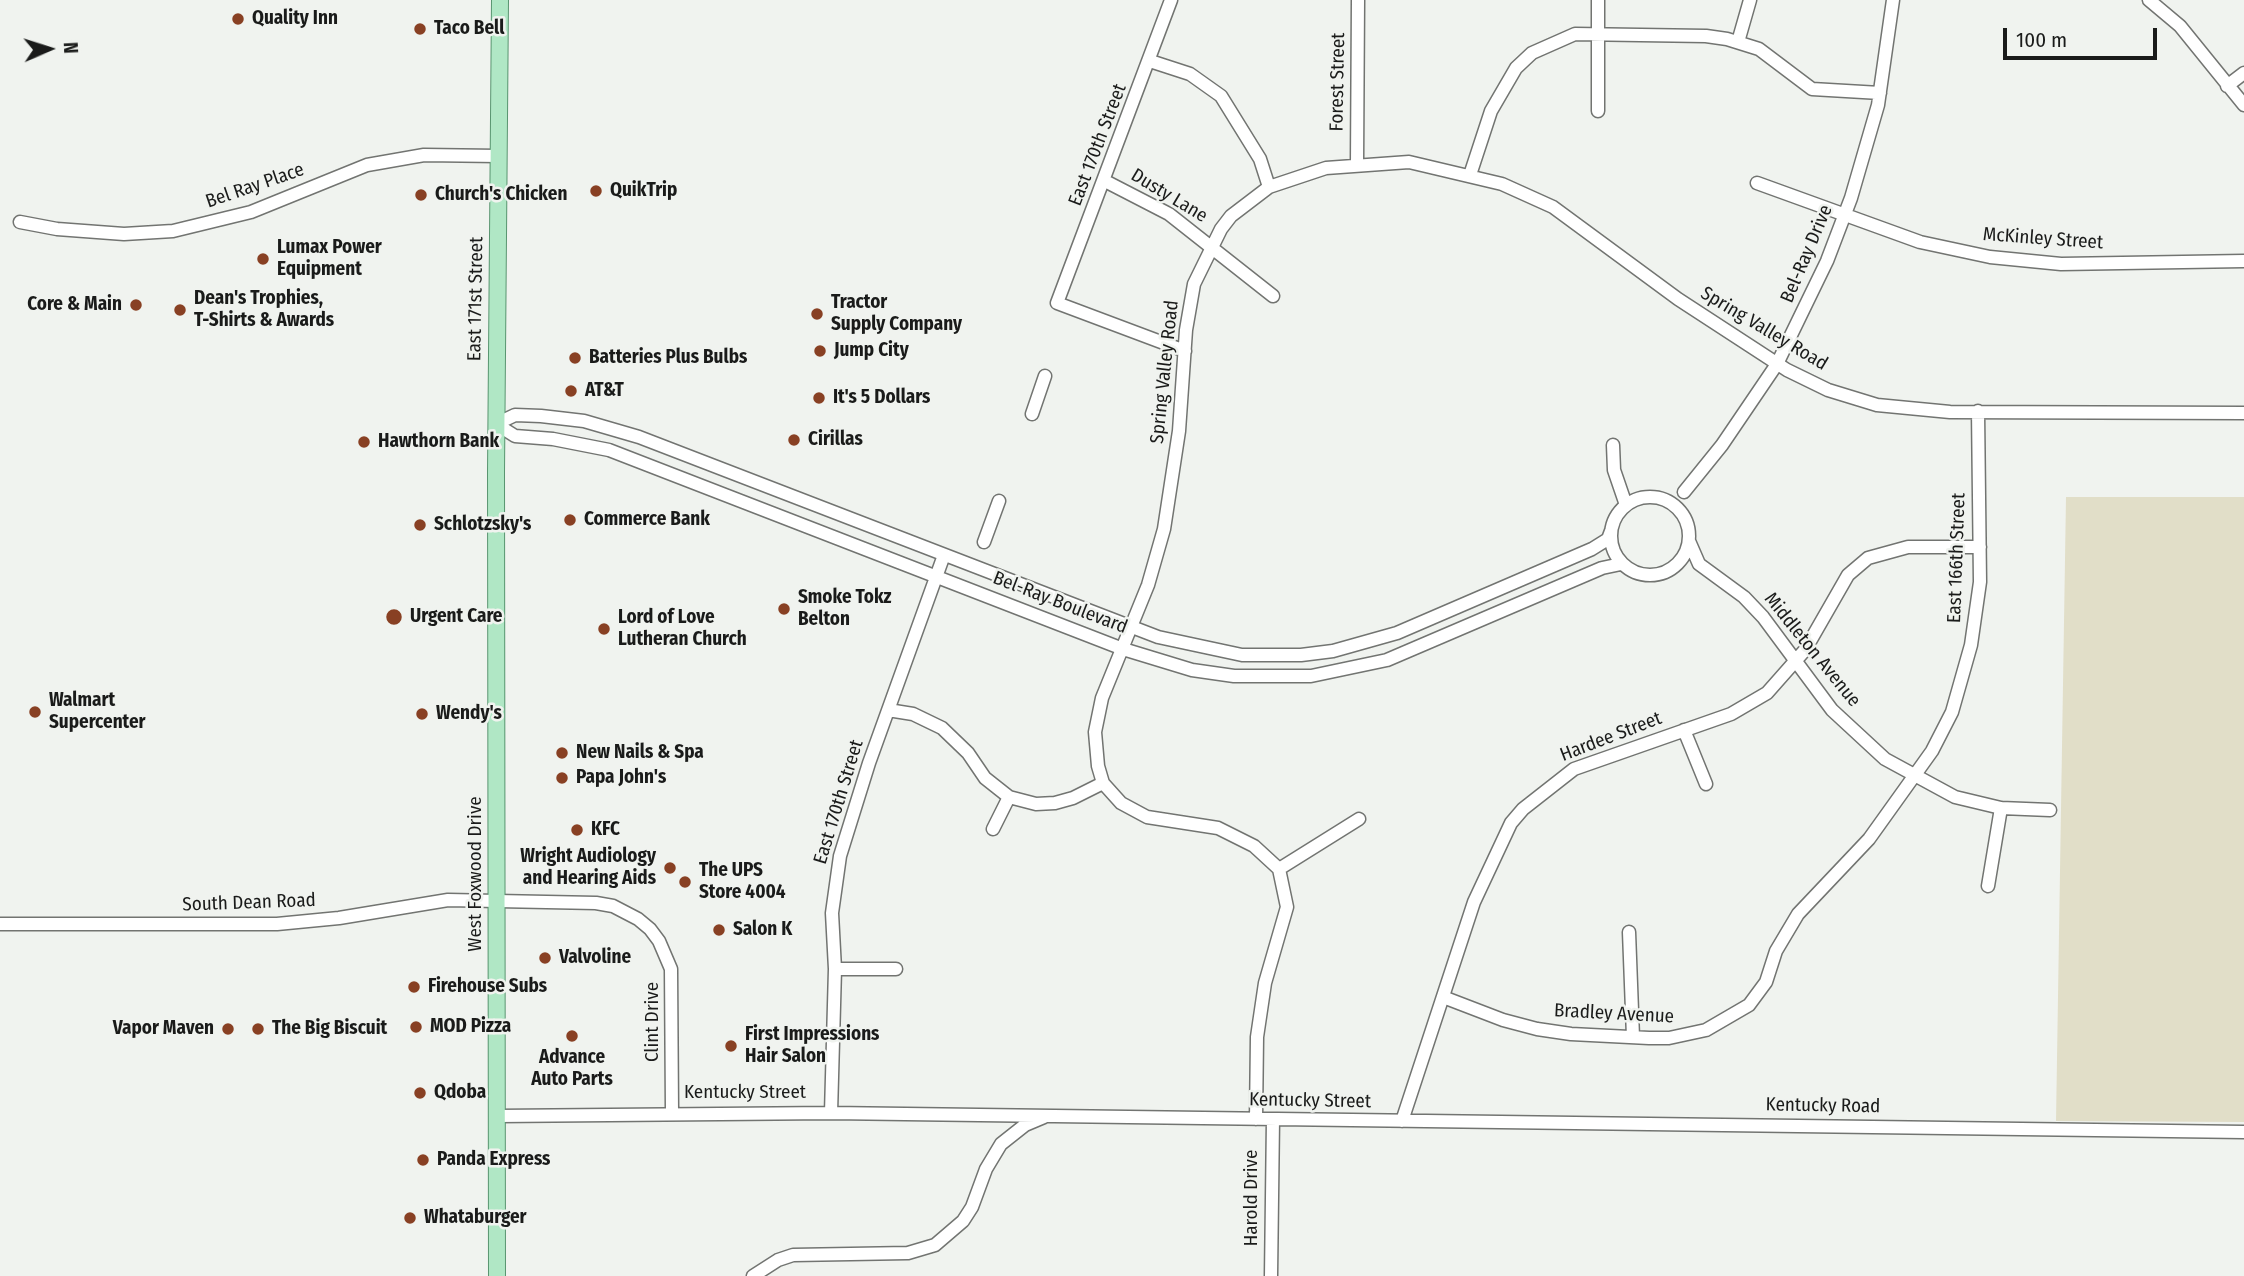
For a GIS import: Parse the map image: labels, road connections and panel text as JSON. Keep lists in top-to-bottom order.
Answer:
{
  "streets": {
    "main road": ["East 171st Street", "West Foxwood Drive"],
    "street": [
      "Forest Street",
      "East 170th Street",
      "Bel Ray Place",
      "Dusty Lane",
      "McKinley Street",
      "Bel-Ray Drive",
      "Spring Valley Road",
      "East 166th Street",
      "Bel-Ray Boulevard",
      "Middleton Avenue",
      "Hardee Street",
      "South Dean Road",
      "Bradley Avenue",
      "Clint Drive",
      "Kentucky Street",
      "Kentucky Road",
      "Harold Drive"
    ]
  },
  "crossings": [
    ["Forest Street", "Spring Valley Road"],
    ["East 170th Street", "Dusty Lane"],
    ["East 170th Street", "Spring Valley Road"],
    ["East 170th Street", "Bel-Ray Boulevard"],
    ["East 170th Street", "Kentucky Street"],
    ["Bel Ray Place", "East 171st Street"],
    ["Dusty Lane", "Spring Valley Road"],
    ["McKinley Street", "Bel-Ray Drive"],
    ["Bel-Ray Drive", "Spring Valley Road"],
    ["East 171st Street", "Bel-Ray Boulevard"],
    ["East 171st Street", "West Foxwood Drive"],
    ["Spring Valley Road", "East 166th Street"],
    ["Spring Valley Road", "Bel-Ray Boulevard"],
    ["East 166th Street", "Middleton Avenue"],
    ["East 166th Street", "Hardee Street"],
    ["East 166th Street", "Bradley Avenue"],
    ["Middleton Avenue", "Hardee Street"],
    ["Middleton Avenue", "Bradley Avenue"],
    ["Hardee Street", "Bradley Avenue"],
    ["Hardee Street", "Kentucky Street"],
    ["Hardee Street", "Kentucky Road"],
    ["West Foxwood Drive", "South Dean Road"],
    ["West Foxwood Drive", "Clint Drive"],
    ["West Foxwood Drive", "Kentucky Street"],
    ["South Dean Road", "Clint Drive"],
    ["Clint Drive", "Kentucky Street"],
    ["Kentucky Street", "Kentucky Road"],
    ["Kentucky Street", "Harold Drive"]
  ],
  "places": [
    "Quality Inn",
    "Taco Bell",
    "QuikTrip",
    "Church's Chicken",
    "Lumax Power Equipment",
    "Core & Main",
    "Dean's Trophies, T-Shirts & Awards",
    "Tractor Supply Company",
    "Jump City",
    "Batteries Plus Bulbs",
    "AT&T",
    "It's 5 Dollars",
    "Cirillas",
    "Hawthorn Bank",
    "Commerce Bank",
    "Schlotzsky's",
    "Smoke Tokz Belton",
    "Urgent Care",
    "Lord of Love Lutheran Church",
    "Walmart Supercenter",
    "Wendy's",
    "New Nails & Spa",
    "Papa John's",
    "KFC",
    "Wright Audiology and Hearing Aids",
    "The UPS Store 4004",
    "Salon K",
    "Valvoline",
    "Firehouse Subs",
    "MOD Pizza",
    "Vapor Maven",
    "The Big Biscuit",
    "Advance Auto Parts",
    "First Impressions Hair Salon",
    "Qdoba",
    "Panda Express",
    "Whataburger"
  ],
  "scale_bar": "100 m",
  "north": "right"
}
